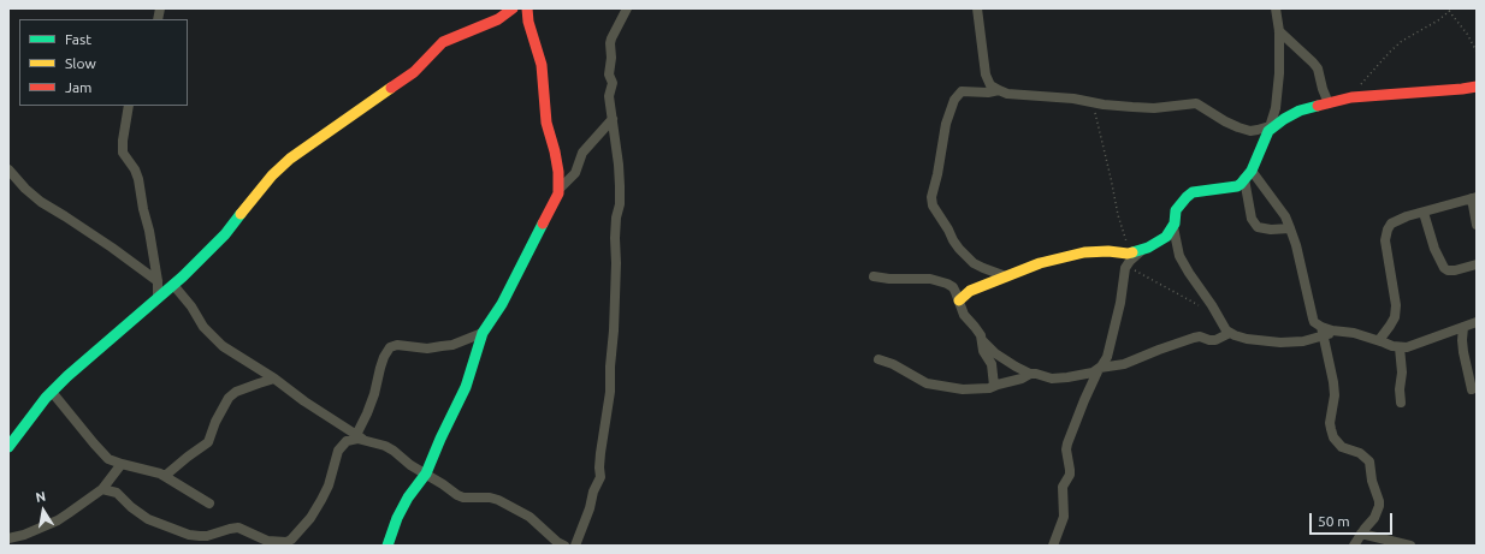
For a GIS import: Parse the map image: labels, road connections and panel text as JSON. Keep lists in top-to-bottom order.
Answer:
{
  "legend": ["Fast", "Slow", "Jam"],
  "scale_bar": "50 m",
  "north": "top"
}
